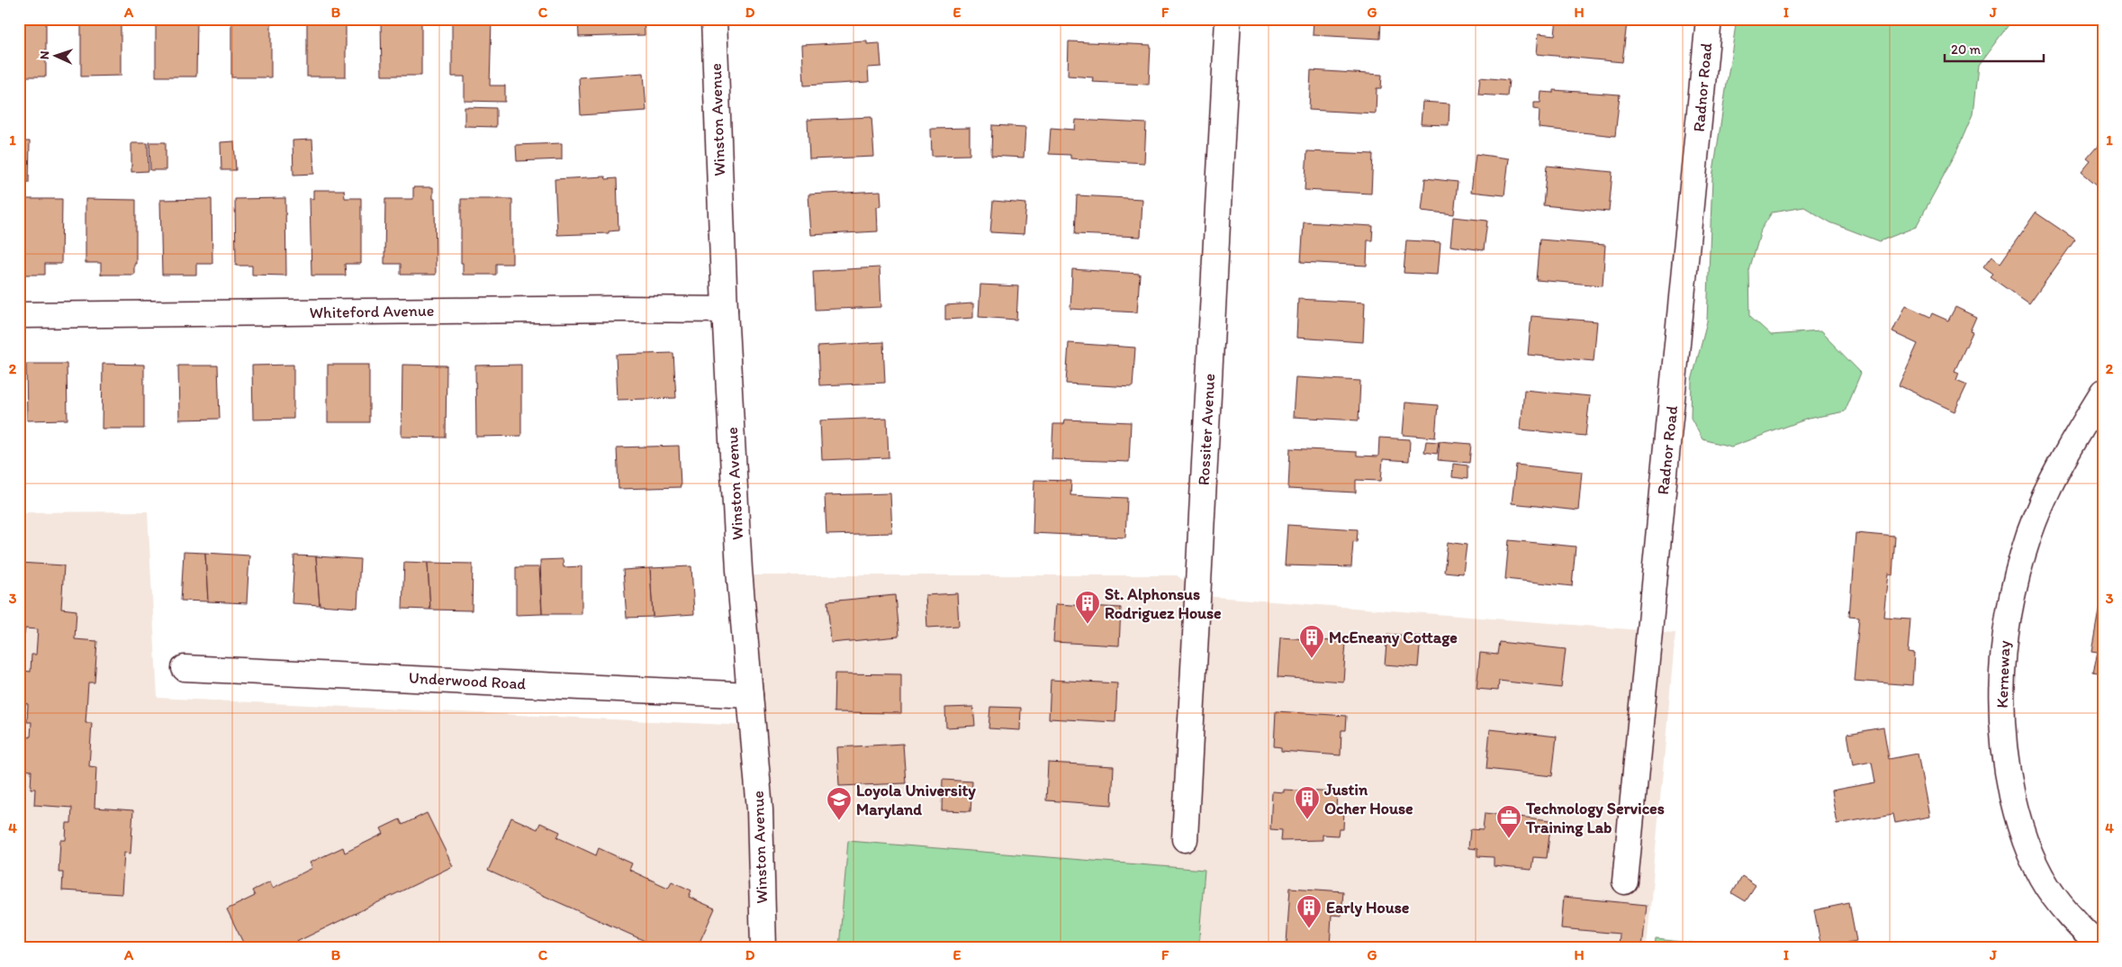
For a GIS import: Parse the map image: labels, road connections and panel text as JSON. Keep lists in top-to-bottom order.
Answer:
{
  "streets": {
    "street": [
      "Radnor Road",
      "Winston Avenue",
      "Whiteford Avenue",
      "Rossiter Avenue",
      "Kerneway",
      "Underwood Road"
    ]
  },
  "crossings": [
    ["Winston Avenue", "Whiteford Avenue"],
    ["Winston Avenue", "Underwood Road"]
  ],
  "places": {
    "building": [
      "St. Alphonsus Rodriguez House",
      "McEneany Cottage",
      "Justin Ocher House",
      "Early House"
    ],
    "school or university": ["Loyola University Maryland"],
    "office": ["Technology Services Training Lab"]
  },
  "scale_bar": "20 m",
  "north": "left",
  "grid": {
    "columns": [
      "A",
      "B",
      "C",
      "D",
      "E",
      "F",
      "G",
      "H",
      "I",
      "J"
    ],
    "rows": [
      "1",
      "2",
      "3",
      "4"
    ]
  }
}
